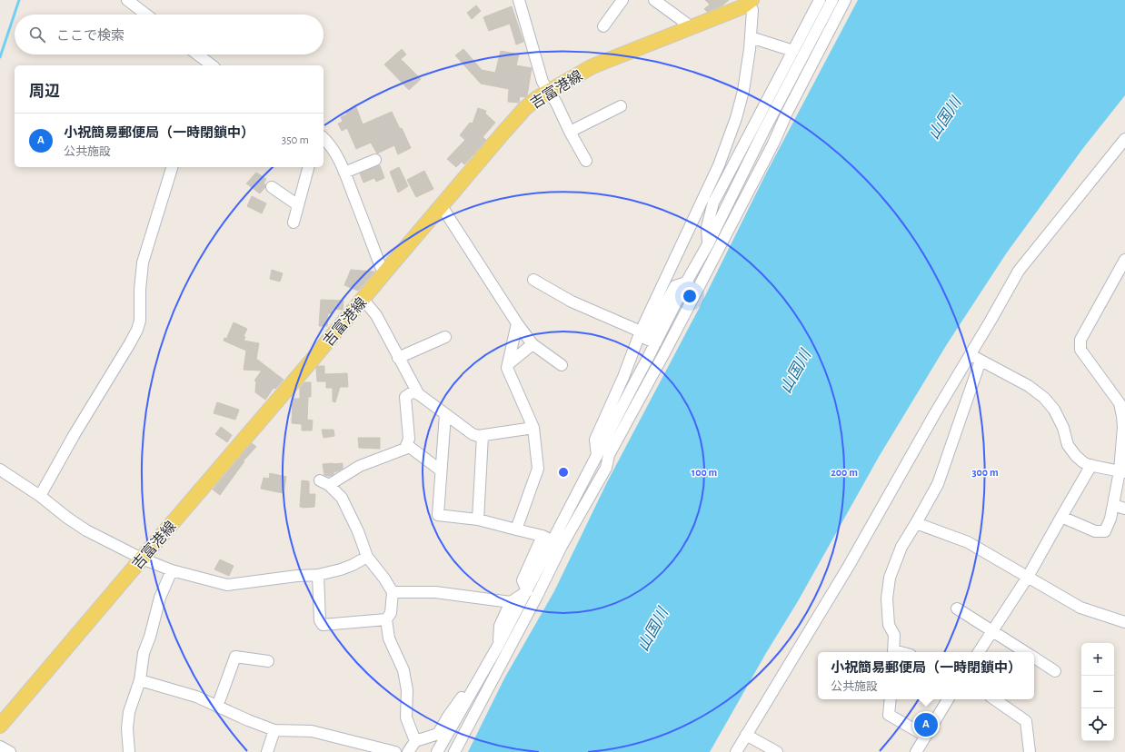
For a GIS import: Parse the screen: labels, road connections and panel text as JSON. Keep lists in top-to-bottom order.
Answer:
{
  "streets": {
    "main road": ["吉富港線"]
  },
  "water": ["山国川"],
  "page": {
    "search": "ここで検索",
    "heading": "周辺",
    "list": [
      {
        "mark": "A",
        "name": "小祝簡易郵便局（一時閉鎖中）",
        "note": "公共施設",
        "value": "350 m"
      }
    ],
    "map_buttons": ["+", "−"],
    "popup": ["小祝簡易郵便局（一時閉鎖中）", "公共施設"],
    "pins": "A"
  },
  "rings": ["100 m", "200 m", "300 m"]
}
